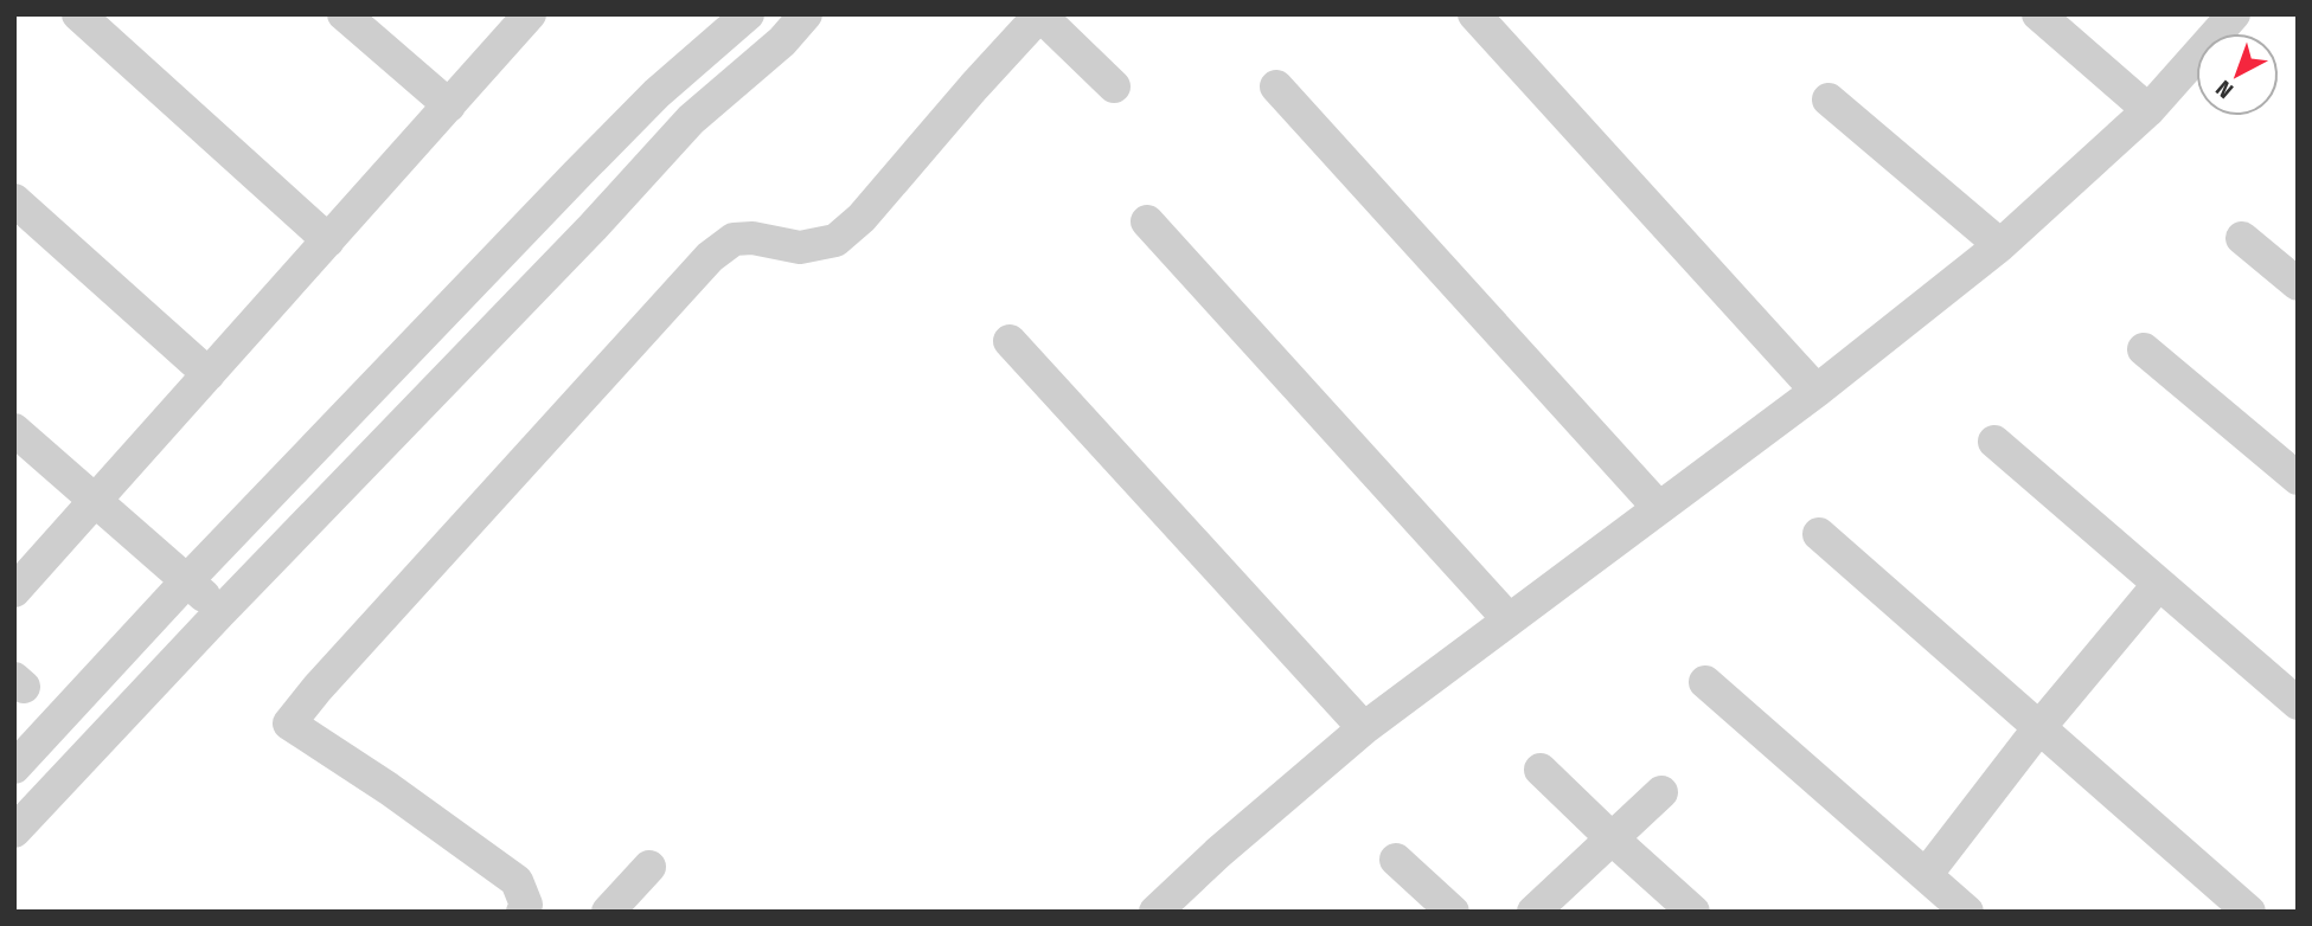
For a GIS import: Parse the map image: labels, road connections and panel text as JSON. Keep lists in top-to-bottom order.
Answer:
{
  "north": "bottom left"
}
